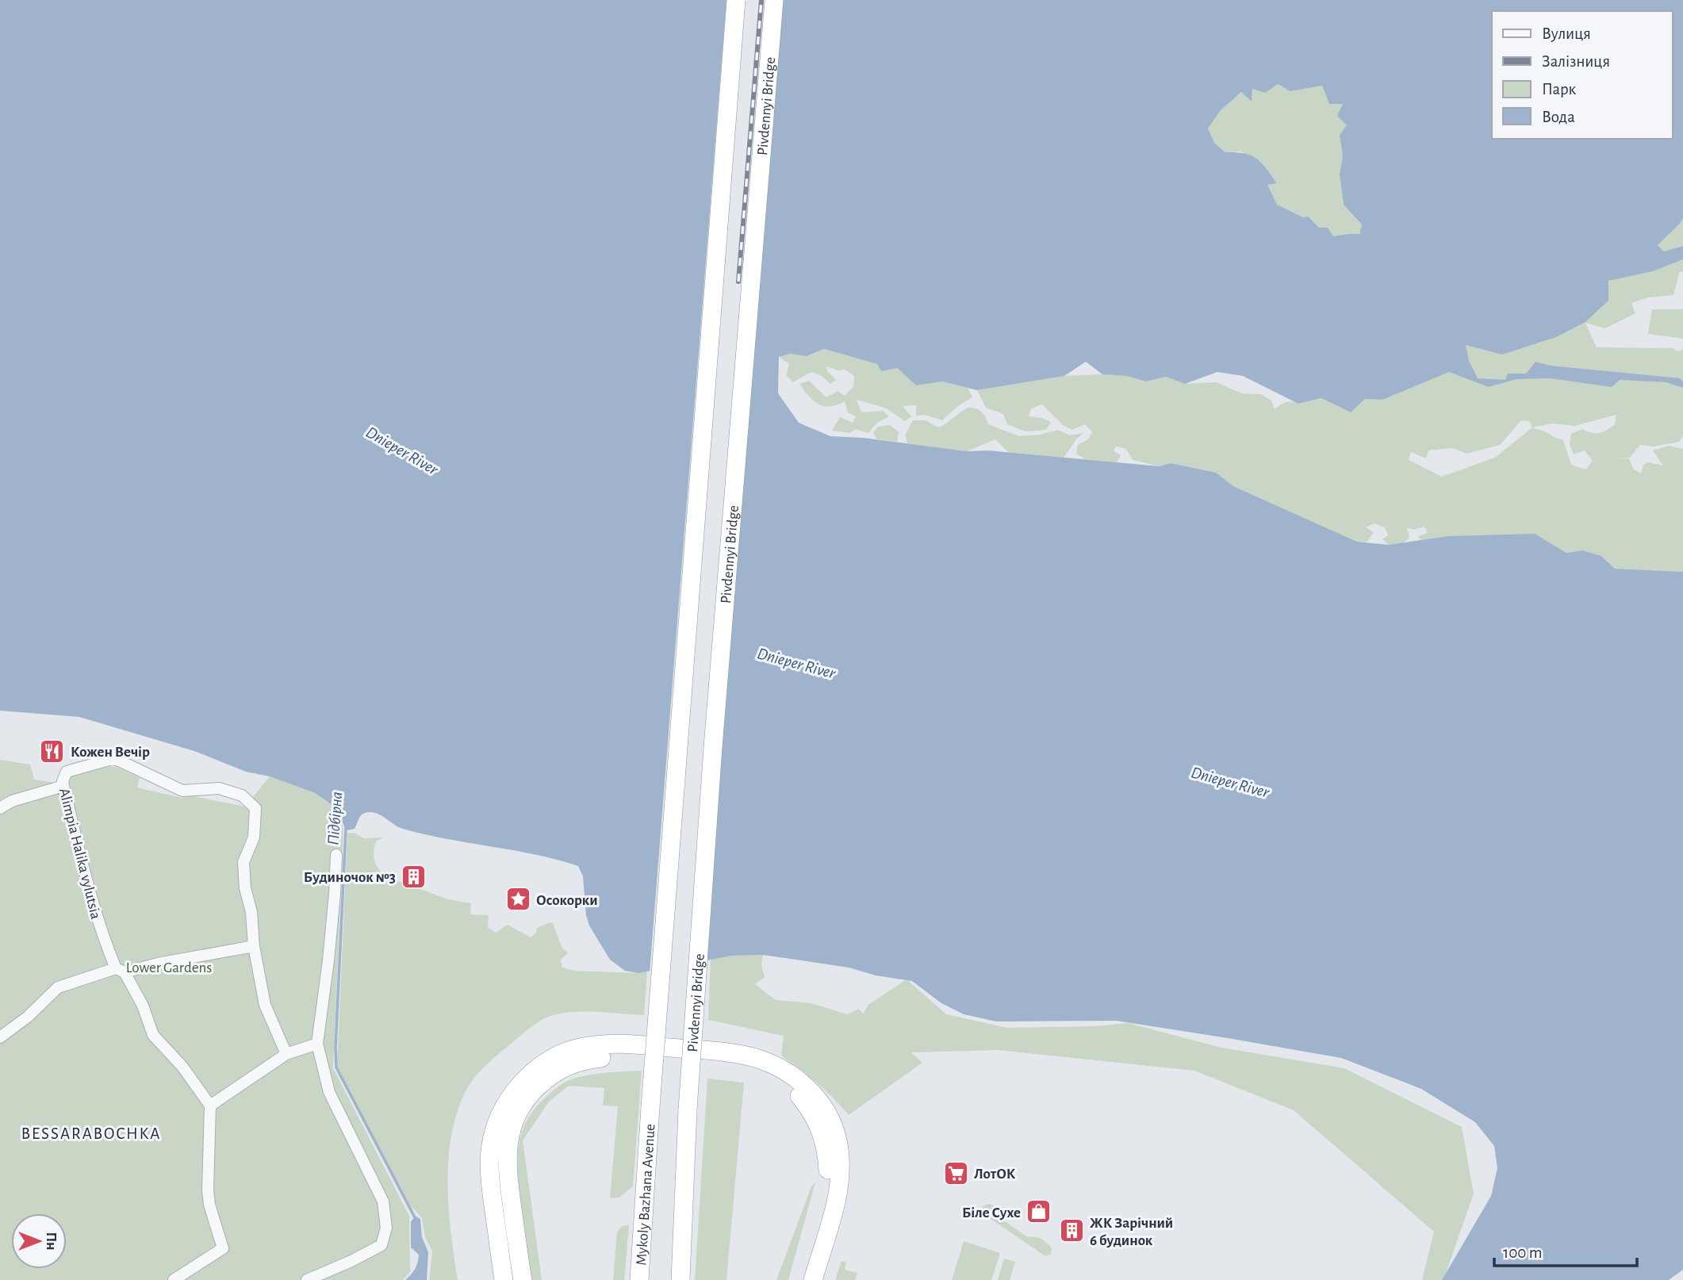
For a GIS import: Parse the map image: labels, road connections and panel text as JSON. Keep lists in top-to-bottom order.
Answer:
{
  "streets": {
    "highway": ["Pivdennyi Bridge", "Mykoly Bazhana Avenue"],
    "street": ["Alimpia Halika vylutsia"]
  },
  "districts": ["BESSARABOCHKA"],
  "water": ["Dnieper River", "Підбірна"],
  "parks": ["Lower Gardens"],
  "places": {
    "restaurant": ["Кожен Вечір"],
    "building": ["Будиночок №3", "ЖК Зарічний 6 будинок"],
    "place": ["Осокорки"],
    "supermarket": ["ЛотОК"],
    "shop": ["Біле Сухе"]
  },
  "legend": [
    "Вулиця",
    "Залізниця",
    "Парк",
    "Вода"
  ],
  "scale_bar": "100 m",
  "north": "right"
}
